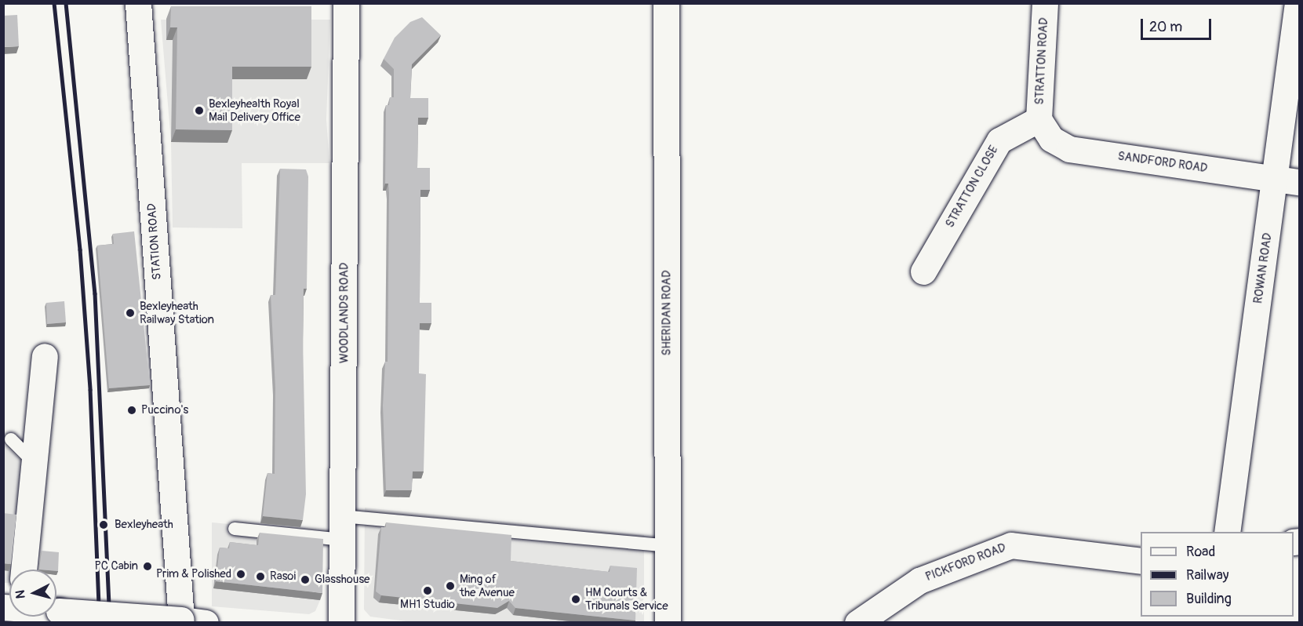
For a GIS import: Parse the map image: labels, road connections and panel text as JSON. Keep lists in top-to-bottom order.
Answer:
{
  "streets": {
    "street": [
      "STRATTON ROAD",
      "SANDFORD ROAD",
      "STRATTON CLOSE",
      "STATION ROAD",
      "ROWAN ROAD",
      "WOODLANDS ROAD",
      "SHERIDAN ROAD",
      "PICKFORD ROAD"
    ]
  },
  "crossings": [
    ["STRATTON ROAD", "SANDFORD ROAD"],
    ["STRATTON ROAD", "STRATTON CLOSE"],
    ["SANDFORD ROAD", "STRATTON CLOSE"],
    ["SANDFORD ROAD", "ROWAN ROAD"]
  ],
  "places": [
    "Bexleyhealth Royal Mail Delivery Office",
    "Bexleyheath Railway Station",
    "Puccino's",
    "Bexleyheath",
    "PC Cabin",
    "Prim & Polished",
    "Rasoi",
    "Glasshouse",
    "Ming of the Avenue",
    "MH1 Studio",
    "HM Courts & Tribunals Service"
  ],
  "legend": ["Road", "Railway", "Building"],
  "scale_bar": "20 m",
  "north": "left"
}
